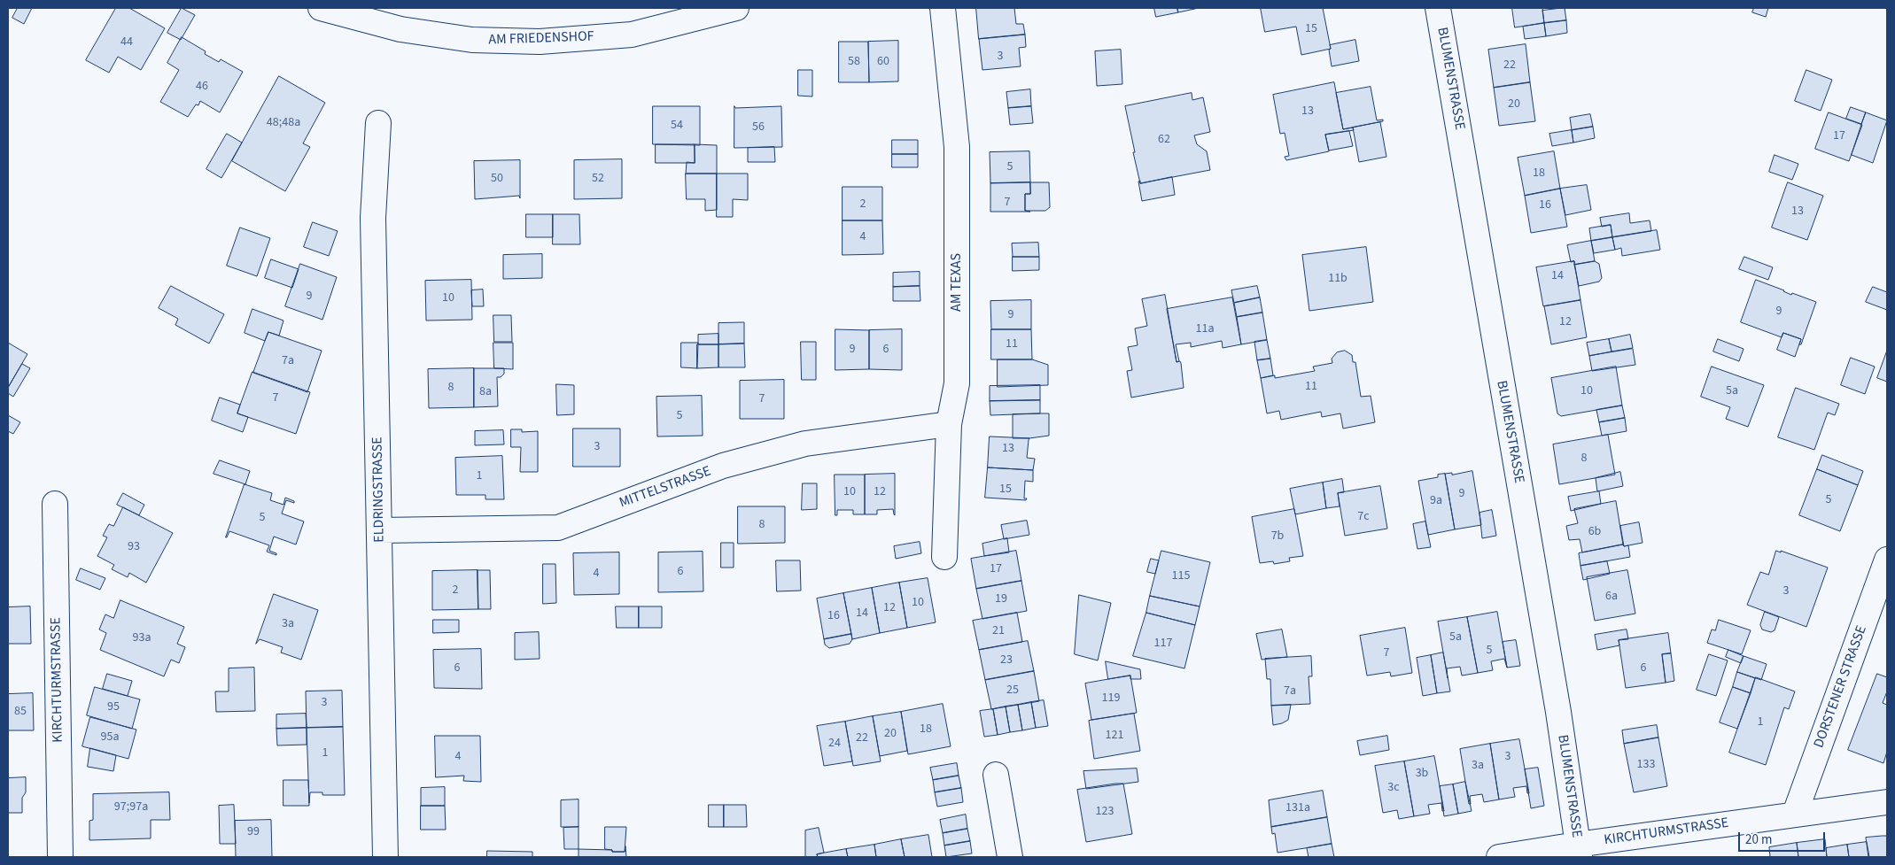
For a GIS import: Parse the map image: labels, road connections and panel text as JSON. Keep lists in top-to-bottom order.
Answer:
{
  "streets": {
    "street": [
      "AM FRIEDENSHOF",
      "BLUMENSTRASSE",
      "AM TEXAS",
      "MITTELSTRASSE",
      "ELDRINGSTRASSE",
      "KIRCHTURMSTRASSE",
      "DORSTENER STRASSE"
    ]
  },
  "crossings": [
    ["BLUMENSTRASSE", "KIRCHTURMSTRASSE"],
    ["AM TEXAS", "MITTELSTRASSE"],
    ["MITTELSTRASSE", "ELDRINGSTRASSE"],
    ["KIRCHTURMSTRASSE", "DORSTENER STRASSE"]
  ],
  "house_numbers": [
    "15",
    "44",
    "3",
    "58",
    "60",
    "22",
    "46",
    "20",
    "13",
    "48;48a",
    "54",
    "56",
    "17",
    "62",
    "5",
    "18",
    "50",
    "52",
    "7",
    "2",
    "16",
    "13",
    "4",
    "14",
    "11b",
    "9",
    "10",
    "9",
    "9",
    "12",
    "11a",
    "11",
    "9",
    "6",
    "7a",
    "11",
    "8",
    "10",
    "5a",
    "8a",
    "7",
    "7",
    "5",
    "3",
    "13",
    "8",
    "1",
    "15",
    "10",
    "12",
    "9",
    "5",
    "9a",
    "7c",
    "5",
    "8",
    "6b",
    "7b",
    "93",
    "17",
    "6",
    "4",
    "115",
    "2",
    "3",
    "6a",
    "19",
    "10",
    "12",
    "14",
    "16",
    "3a",
    "21",
    "5a",
    "93a",
    "117",
    "5",
    "7",
    "23",
    "6",
    "6",
    "25",
    "7a",
    "119",
    "3",
    "95",
    "85",
    "1",
    "18",
    "20",
    "121",
    "95a",
    "22",
    "24",
    "1",
    "4",
    "3",
    "133",
    "3a",
    "3b",
    "3c",
    "97;97a",
    "131a",
    "123",
    "99"
  ],
  "scale_bar": "20 m"
}
